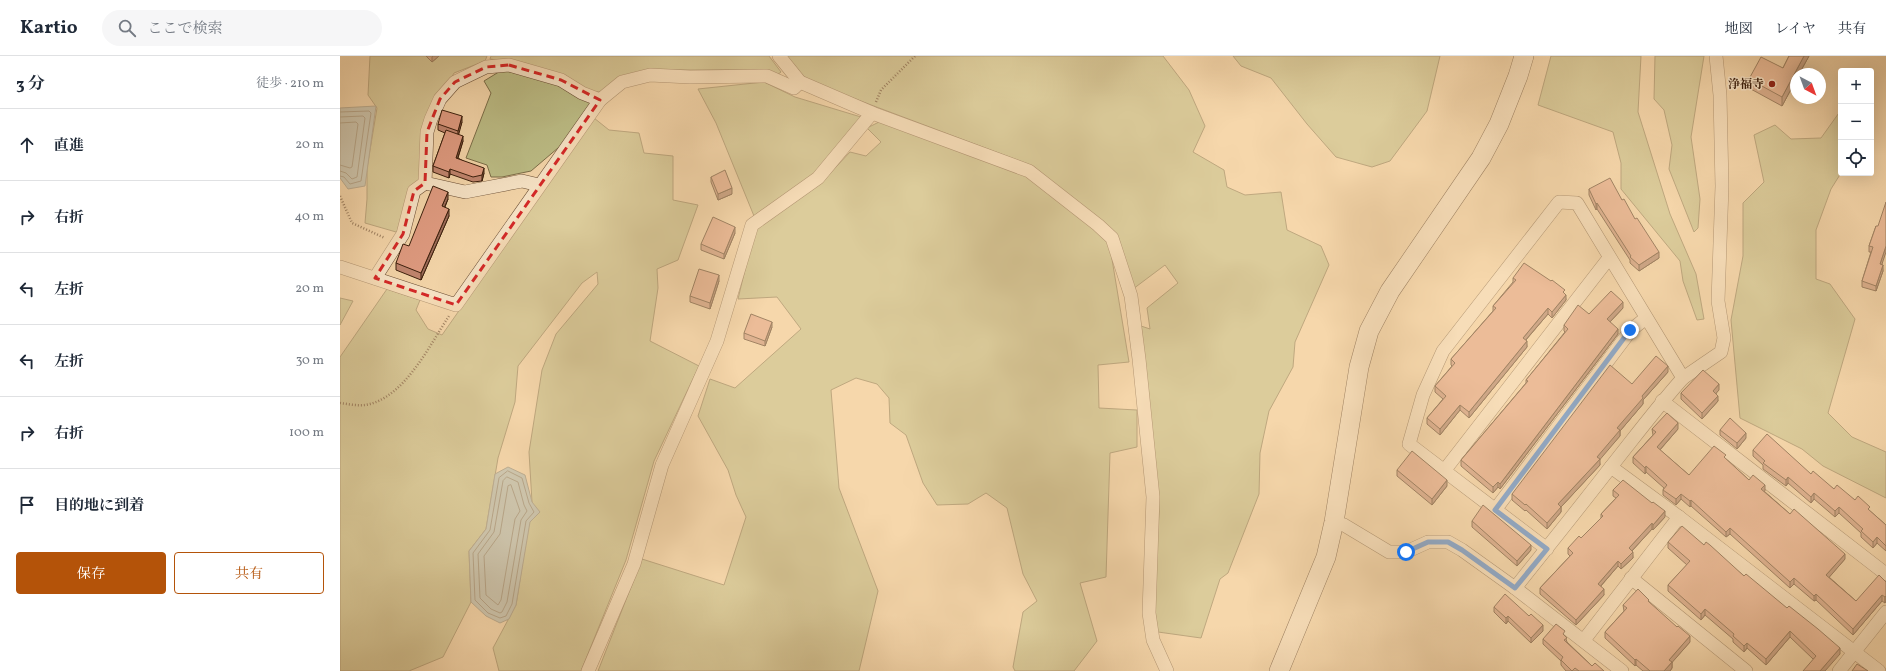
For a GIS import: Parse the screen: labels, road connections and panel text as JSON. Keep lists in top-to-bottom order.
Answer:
{
  "places": ["浄福寺"],
  "north": "bottom right",
  "page": {
    "header": "Kartio",
    "search": "ここで検索",
    "nav": ["地図", "レイヤ", "共有"],
    "heading": ["3 分", "徒歩 · 210 m"],
    "map_buttons": ["+", "−"],
    "list": [
      ["直進", "20 m"],
      ["右折", "40 m"],
      ["左折", "20 m"],
      ["左折", "30 m"],
      ["右折", "100 m"],
      "目的地に到着"
    ],
    "buttons": ["保存", "共有"]
  }
}
